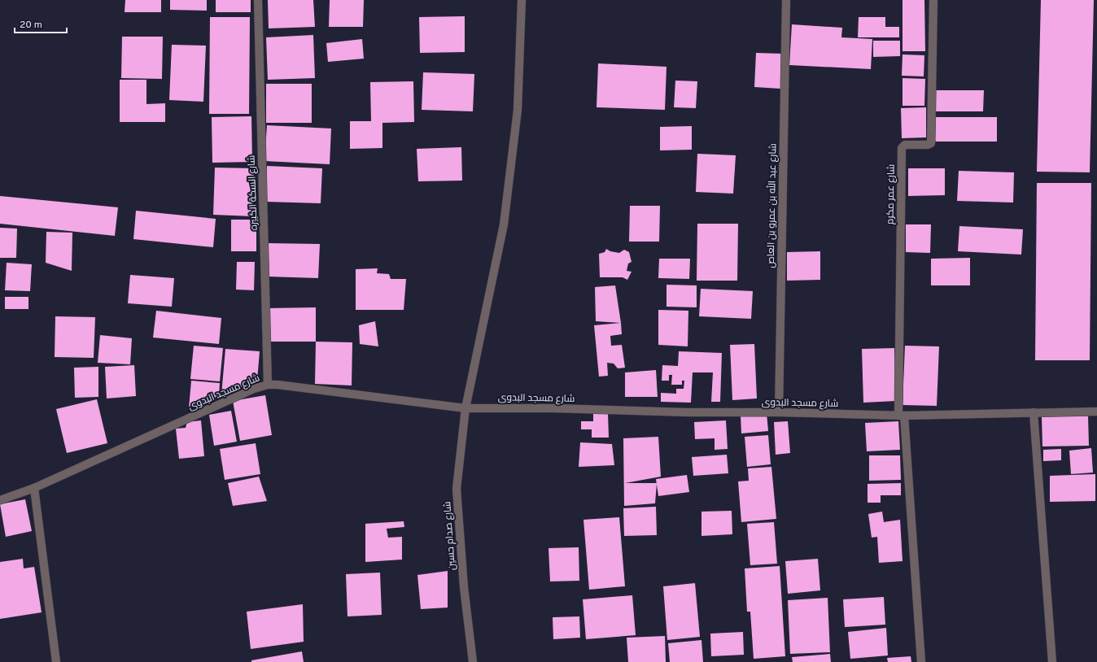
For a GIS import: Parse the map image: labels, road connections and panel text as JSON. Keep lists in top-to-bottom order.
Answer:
{
  "streets": {
    "street": [
      "شارع السكة الكبيره",
      "شارع عمر مكرم",
      "شارع عبد الله بن عمرو بن العاص",
      "شارع مسجد البدوى",
      "شارع صدام حسين"
    ]
  },
  "crossings": [
    ["شارع السكة الكبيره", "شارع مسجد البدوى"],
    ["شارع عمر مكرم", "شارع مسجد البدوى"],
    ["شارع عبد الله بن عمرو بن العاص", "شارع مسجد البدوى"],
    ["شارع مسجد البدوى", "شارع صدام حسين"]
  ],
  "scale_bar": "20 m"
}
